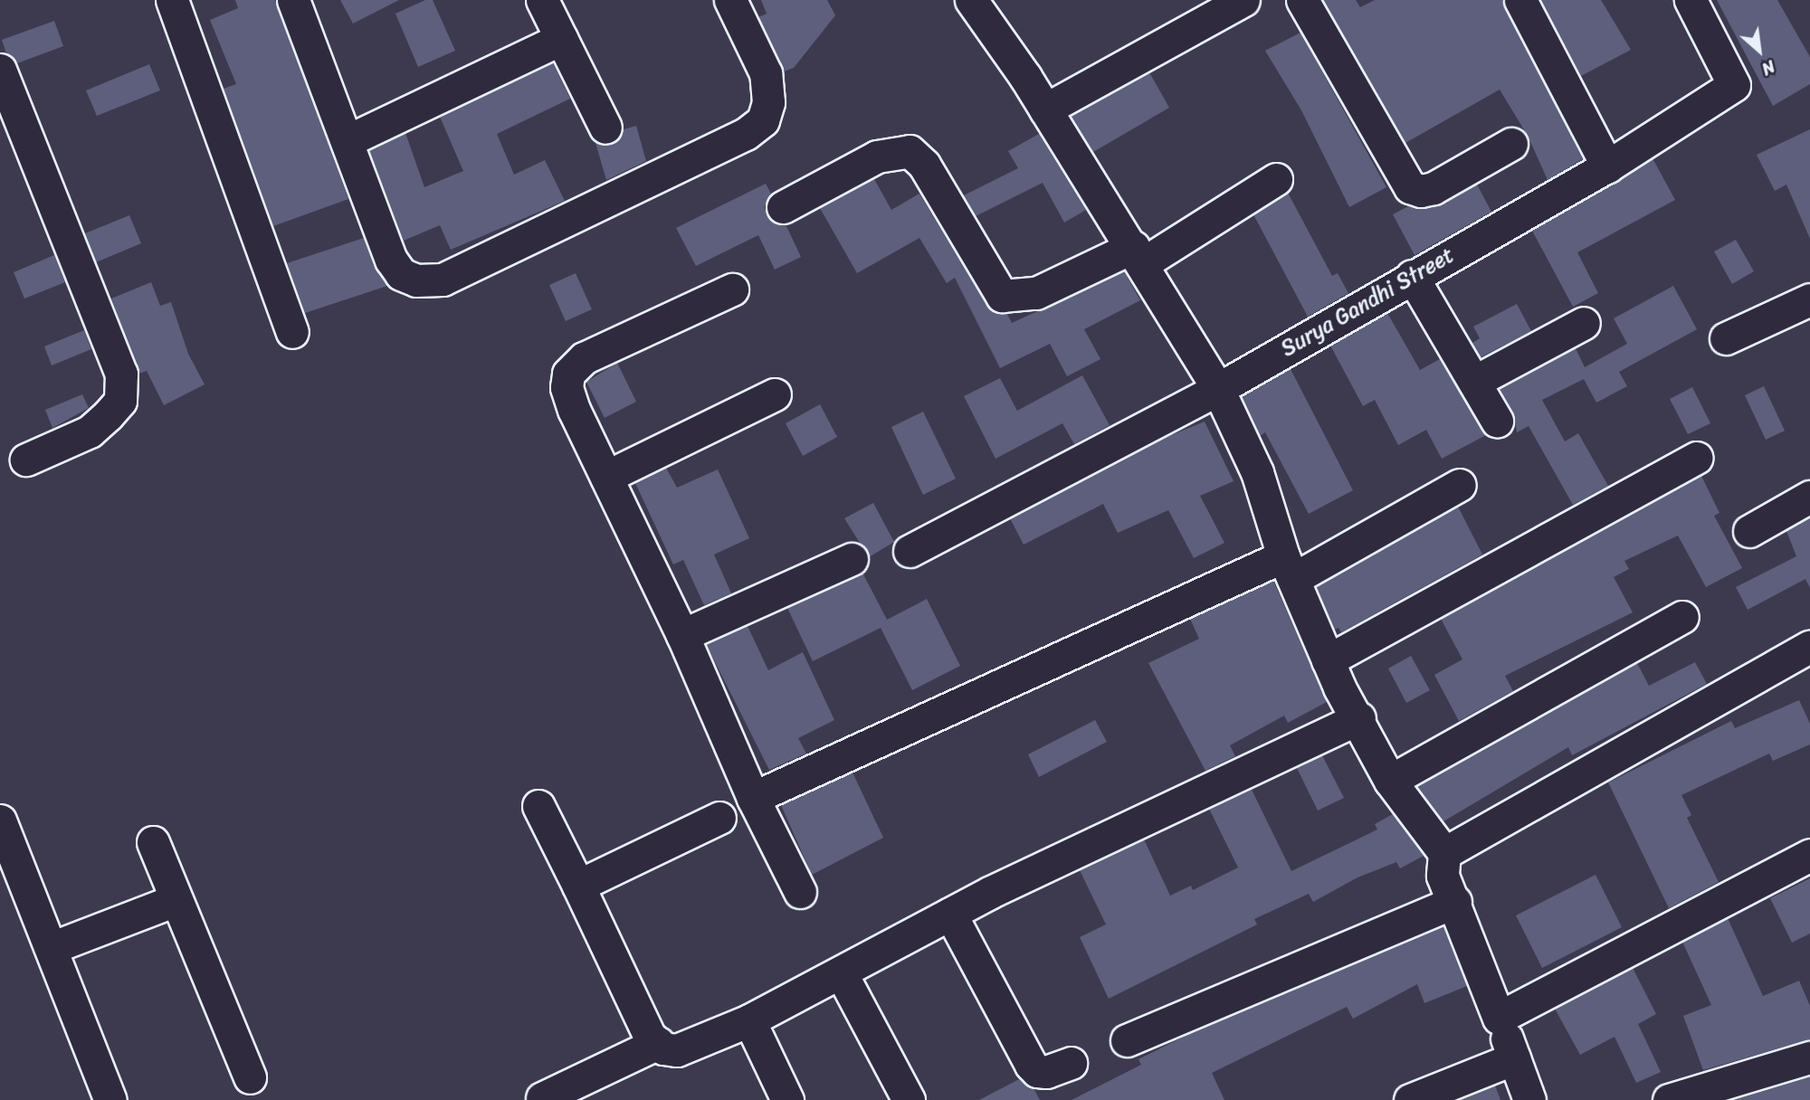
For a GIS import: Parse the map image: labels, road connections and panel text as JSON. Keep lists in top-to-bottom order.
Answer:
{
  "streets": {
    "street": ["Surya Gandhi Street"]
  },
  "north": "bottom right"
}
